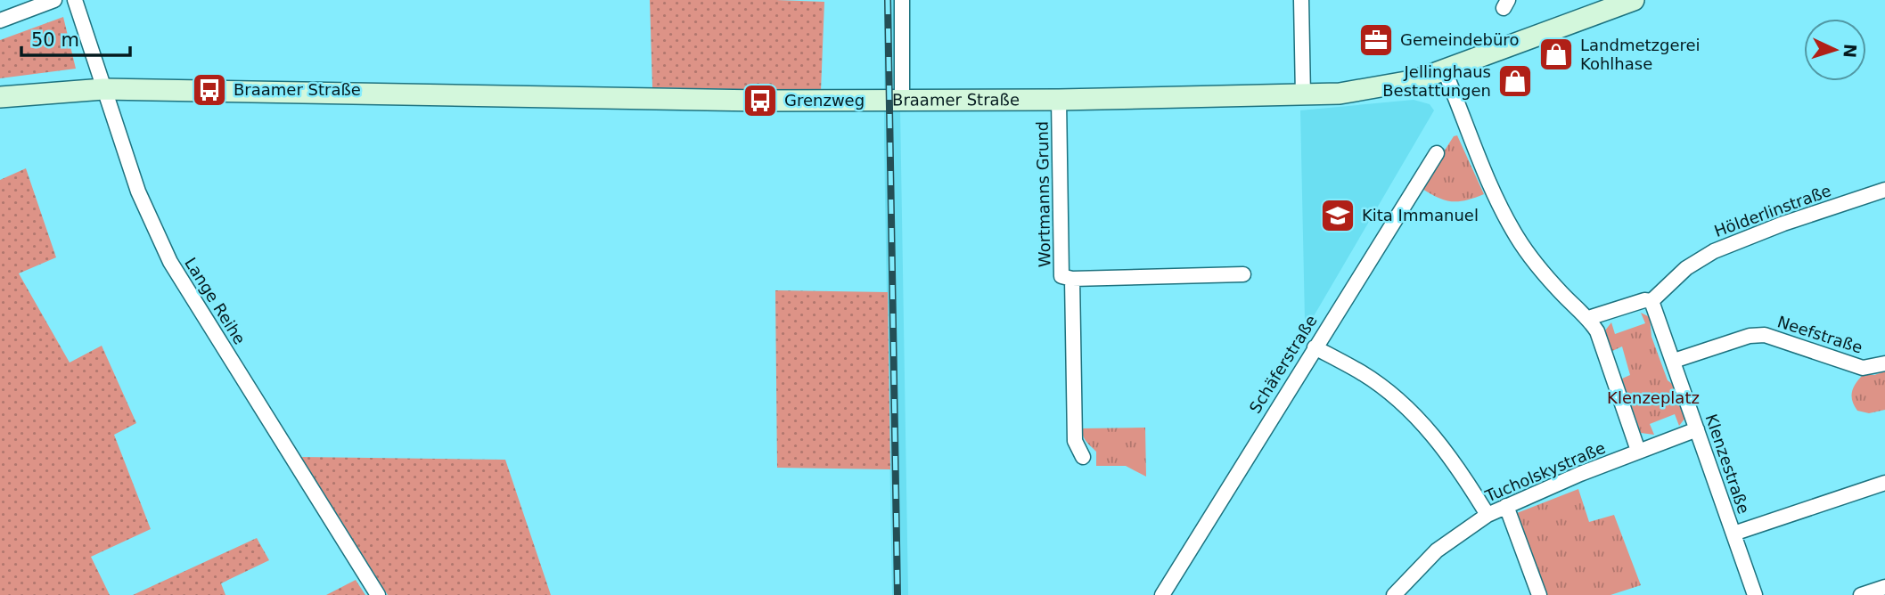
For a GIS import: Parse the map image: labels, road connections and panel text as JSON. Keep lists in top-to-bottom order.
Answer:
{
  "streets": {
    "street": [
      "Braamer Straße",
      "Wortmanns Grund",
      "Hölderlinstraße",
      "Lange Reihe",
      "Neefstraße",
      "Schäferstraße",
      "Klenzestraße",
      "Tucholskystraße"
    ]
  },
  "crossings": [
    ["Braamer Straße", "Wortmanns Grund"],
    ["Braamer Straße", "Lange Reihe"],
    ["Hölderlinstraße", "Klenzestraße"],
    ["Neefstraße", "Klenzestraße"],
    ["Klenzestraße", "Tucholskystraße"]
  ],
  "parks": ["Klenzeplatz"],
  "places": {
    "office": ["Gemeindebüro"],
    "shop": ["Landmetzgerei Kohlhase", "Jellinghaus Bestattungen"],
    "bus stop": ["Braamer Straße", "Grenzweg"],
    "school or university": ["Kita Immanuel"]
  },
  "scale_bar": "50 m",
  "north": "right"
}
